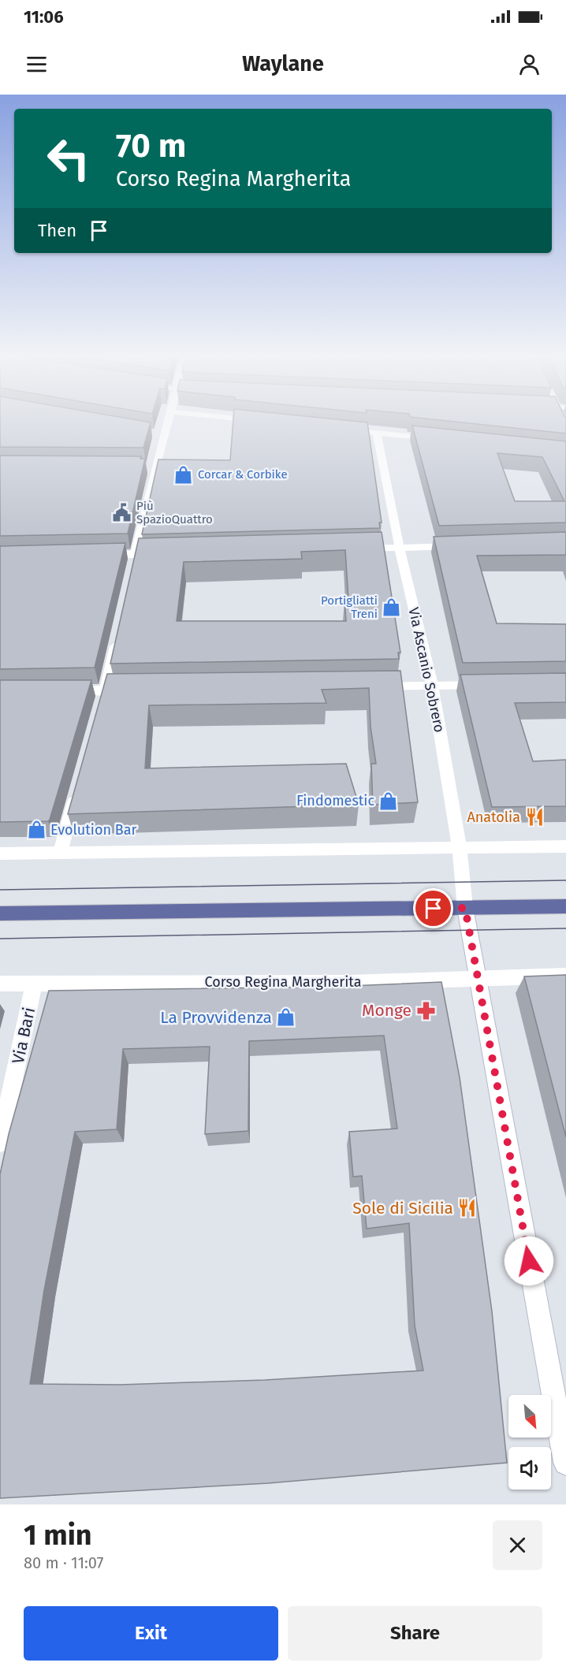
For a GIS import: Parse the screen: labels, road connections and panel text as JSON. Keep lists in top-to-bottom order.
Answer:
{
  "streets": {
    "street": ["Via Ascanio Sobrero", "Corso Regina Margherita", "Via Bari"]
  },
  "crossings": [
    ["Via Ascanio Sobrero", "Corso Regina Margherita"],
    ["Corso Regina Margherita", "Via Bari"]
  ],
  "places": {
    "shop": [
      "Corcar & Corbike",
      "Portigliatti Treni",
      "Findomestic",
      "Evolution Bar",
      "La Provvidenza"
    ],
    "public building": ["Più SpazioQuattro"],
    "restaurant": ["Anatolia", "Sole di Sicilia"],
    "pharmacy": ["Monge"]
  },
  "north": "bottom right",
  "page": {
    "status": "11:06",
    "header": "Waylane",
    "turn": ["70 m", "Corso Regina Margherita"],
    "then": "Then",
    "heading": ["1 min", "80 m · 11:07"],
    "buttons": ["Exit", "Share"]
  }
}
